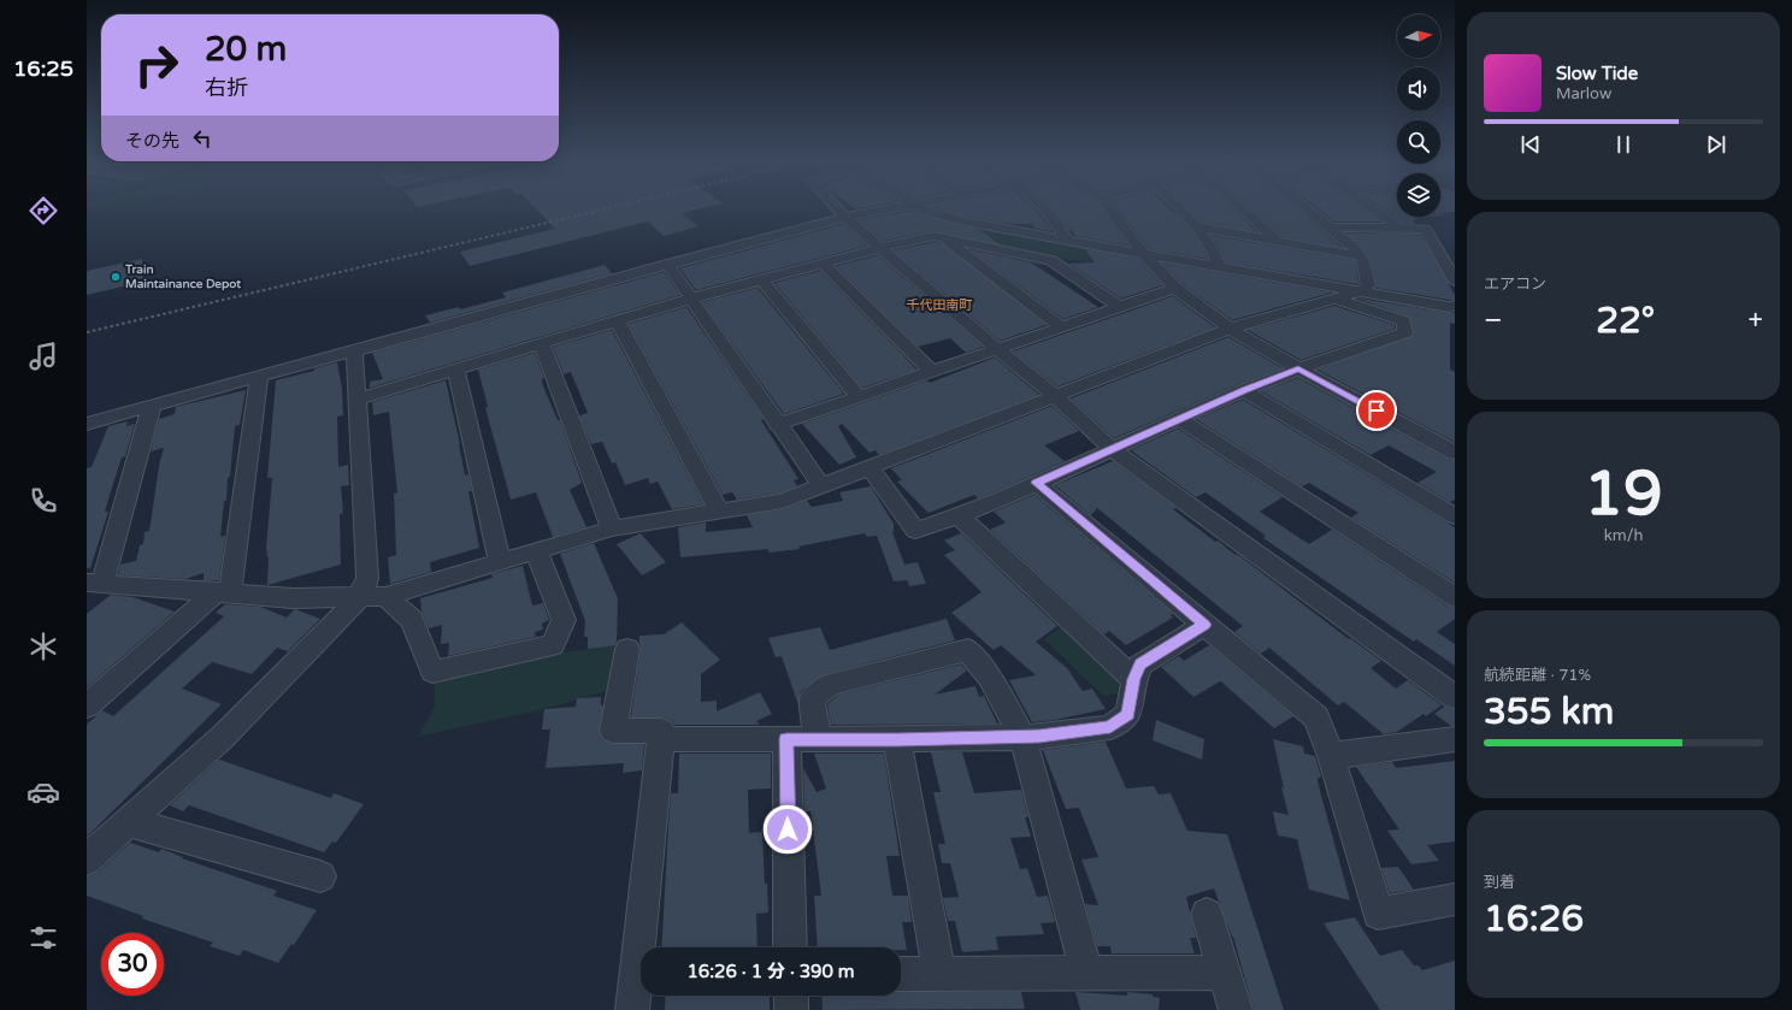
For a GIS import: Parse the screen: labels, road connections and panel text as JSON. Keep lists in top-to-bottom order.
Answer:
{
  "districts": ["千代田南町"],
  "places": ["Train Maintainance Depot"],
  "north": "right",
  "page": {
    "tabs": "16:25",
    "turn": ["20 m", "右折"],
    "song": ["Slow Tide", "Marlow"],
    "then": "その先",
    "tile": [
      "エアコン",
      ["19", "km/h"],
      ["航続距離 · 71%", "355 km"],
      ["到着", "16:26"]
    ],
    "heat": ["−", "22°", "+"],
    "limit": "30",
    "trip": "16:26 · 1 分 · 390 m"
  }
}
